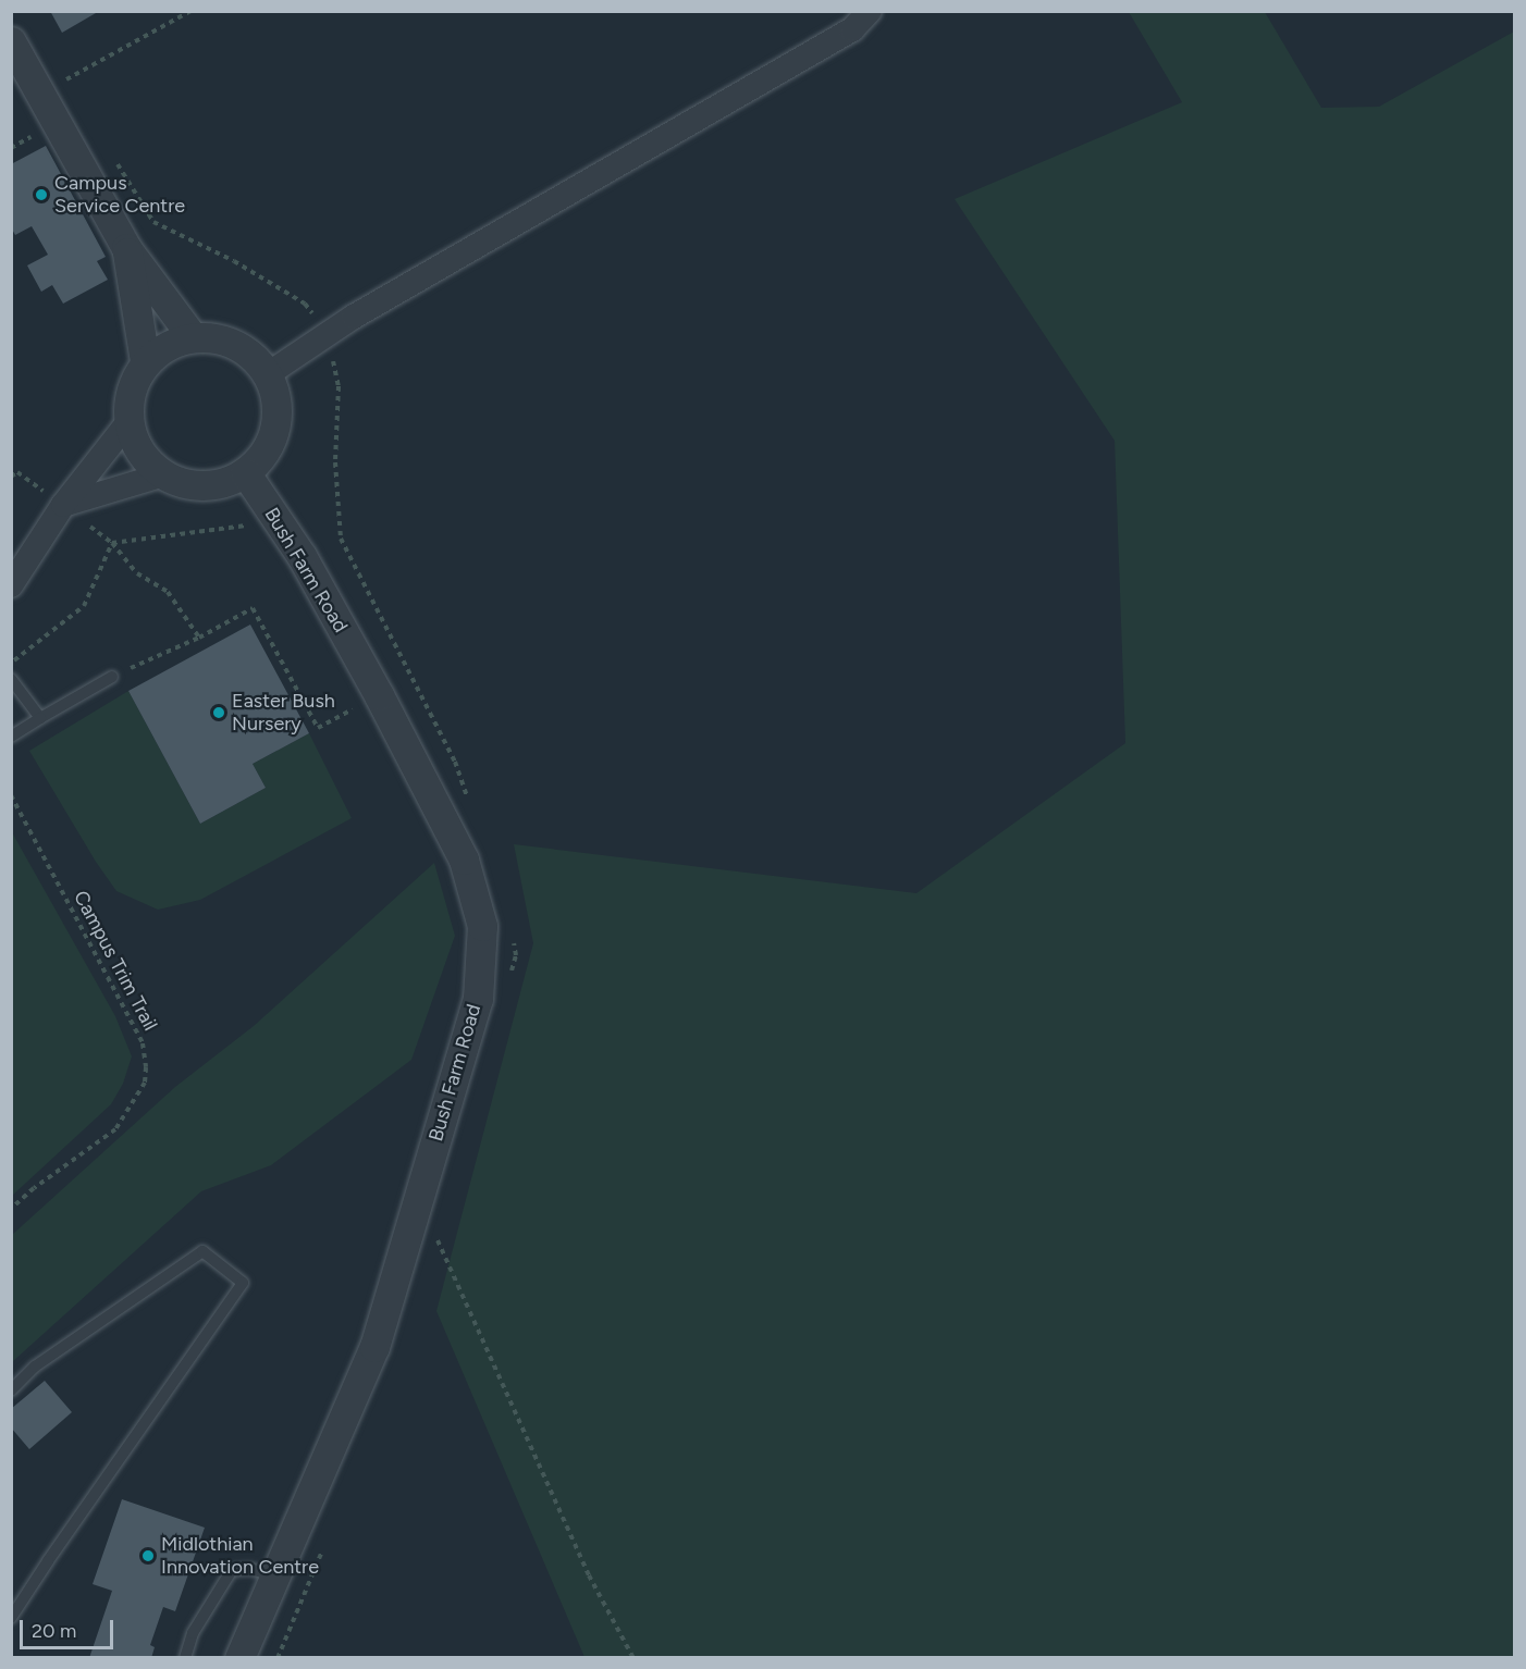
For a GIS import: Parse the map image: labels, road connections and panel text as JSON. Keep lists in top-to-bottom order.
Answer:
{
  "streets": {
    "street": ["Bush Farm Road"],
    "path": ["Campus Trim Trail"]
  },
  "places": ["Campus Service Centre", "Easter Bush Nursery", "Midlothian Innovation Centre"],
  "scale_bar": "20 m"
}
